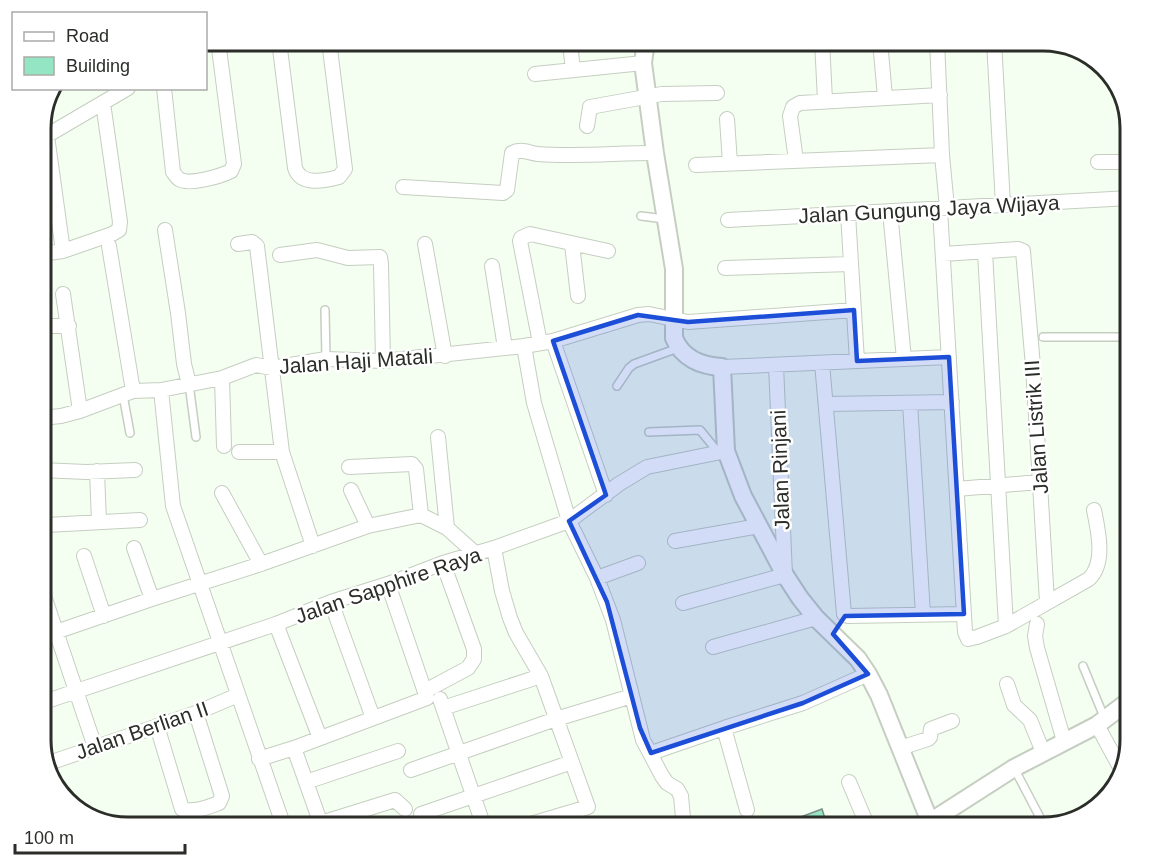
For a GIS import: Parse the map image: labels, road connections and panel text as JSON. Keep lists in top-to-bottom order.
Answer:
{
  "streets": {
    "street": [
      "Jalan Gungung Jaya Wijaya",
      "Jalan Haji Matali",
      "Jalan Listrik III",
      "Jalan Rinjani",
      "Jalan Sapphire Raya",
      "Jalan Berlian II"
    ]
  },
  "legend": ["Road", "Building"],
  "scale_bar": "100 m"
}
